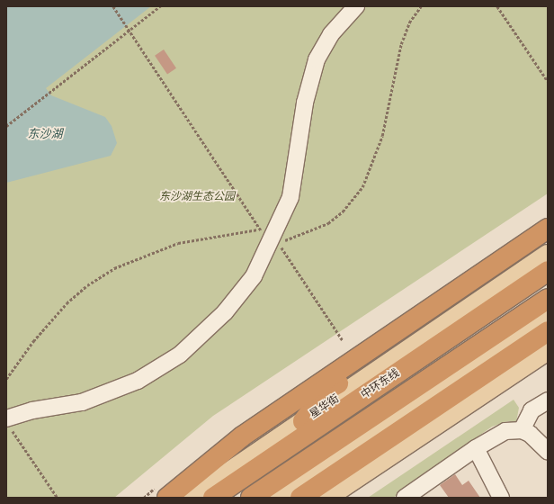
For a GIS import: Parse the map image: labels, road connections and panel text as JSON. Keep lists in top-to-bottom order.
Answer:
{
  "streets": {
    "highway": ["中环东线"],
    "main road": ["星华街"]
  },
  "water": ["东沙湖"],
  "parks": ["东沙湖生态公园"]
}
